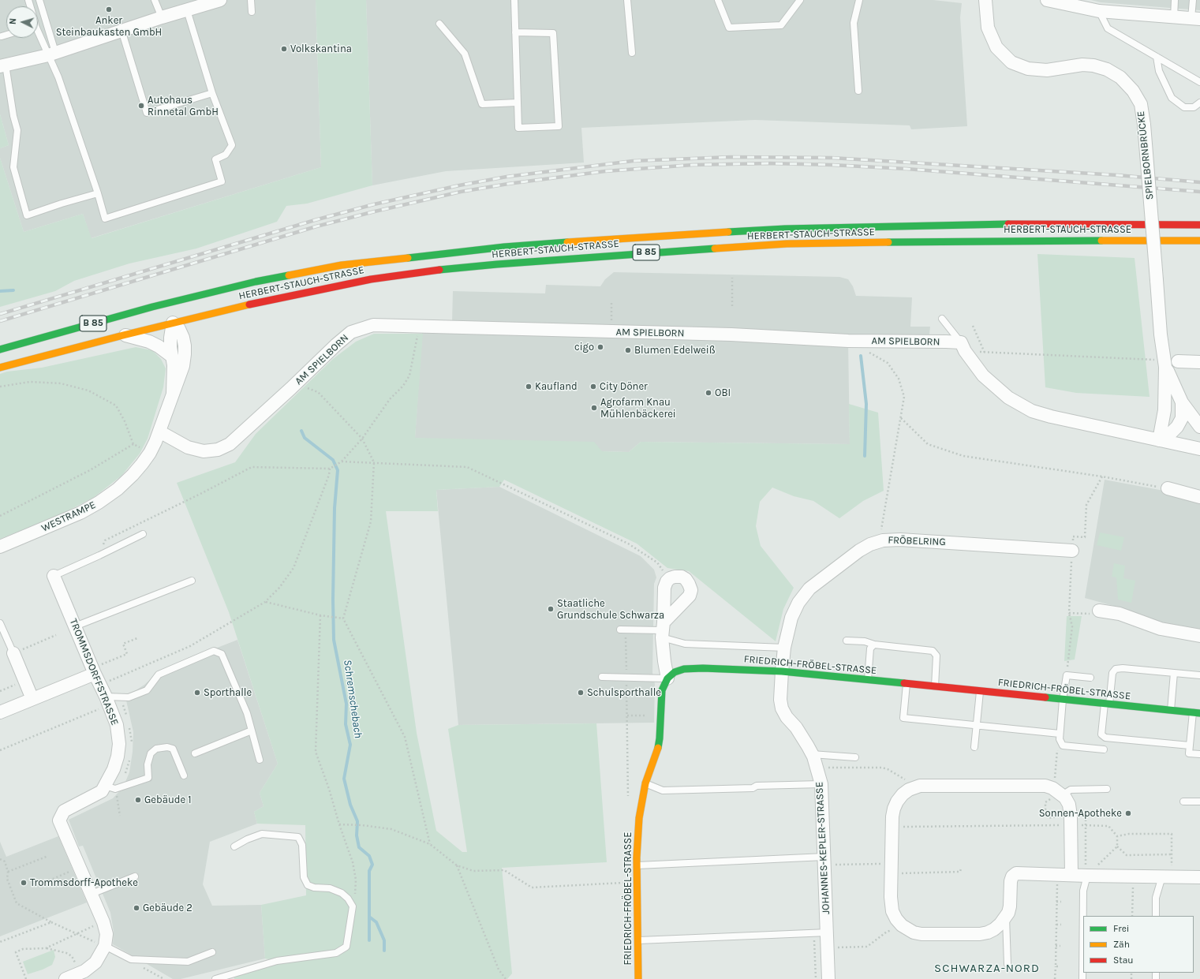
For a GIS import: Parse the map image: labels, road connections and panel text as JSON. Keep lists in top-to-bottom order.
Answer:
{
  "streets": {
    "main road": ["HERBERT-STAUCH-STRASSE", "B 85", "FRIEDRICH-FRÖBEL-STRASSE"],
    "street": [
      "SPIELBORNBRÜCKE",
      "AM SPIELBORN",
      "WESTRAMPE",
      "FRÖBELRING",
      "TROMMSDORFFSTRASSE",
      "JOHANNES-KEPLER-STRASSE"
    ]
  },
  "crossings": [
    ["HERBERT-STAUCH-STRASSE", "WESTRAMPE"],
    ["AM SPIELBORN", "WESTRAMPE"],
    ["FRÖBELRING", "FRIEDRICH-FRÖBEL-STRASSE"],
    ["FRÖBELRING", "JOHANNES-KEPLER-STRASSE"],
    ["FRIEDRICH-FRÖBEL-STRASSE", "JOHANNES-KEPLER-STRASSE"]
  ],
  "districts": ["SCHWARZA-NORD"],
  "water": ["Schremschebach"],
  "places": [
    "Anker Steinbaukasten GmbH",
    "Volkskantina",
    "Autohaus Rinnetal GmbH",
    "cigo",
    "Blumen Edelweiß",
    "Kaufland",
    "City Döner",
    "OBI",
    "Agrofarm Knau Mühlenbäckerei",
    "Staatliche Grundschule Schwarza",
    "Sporthalle",
    "Schulsporthalle",
    "Gebäude 1",
    "Sonnen-Apotheke",
    "Trommsdorff-Apotheke",
    "Gebäude 2"
  ],
  "legend": ["Frei", "Zäh", "Stau"],
  "north": "left"
}
